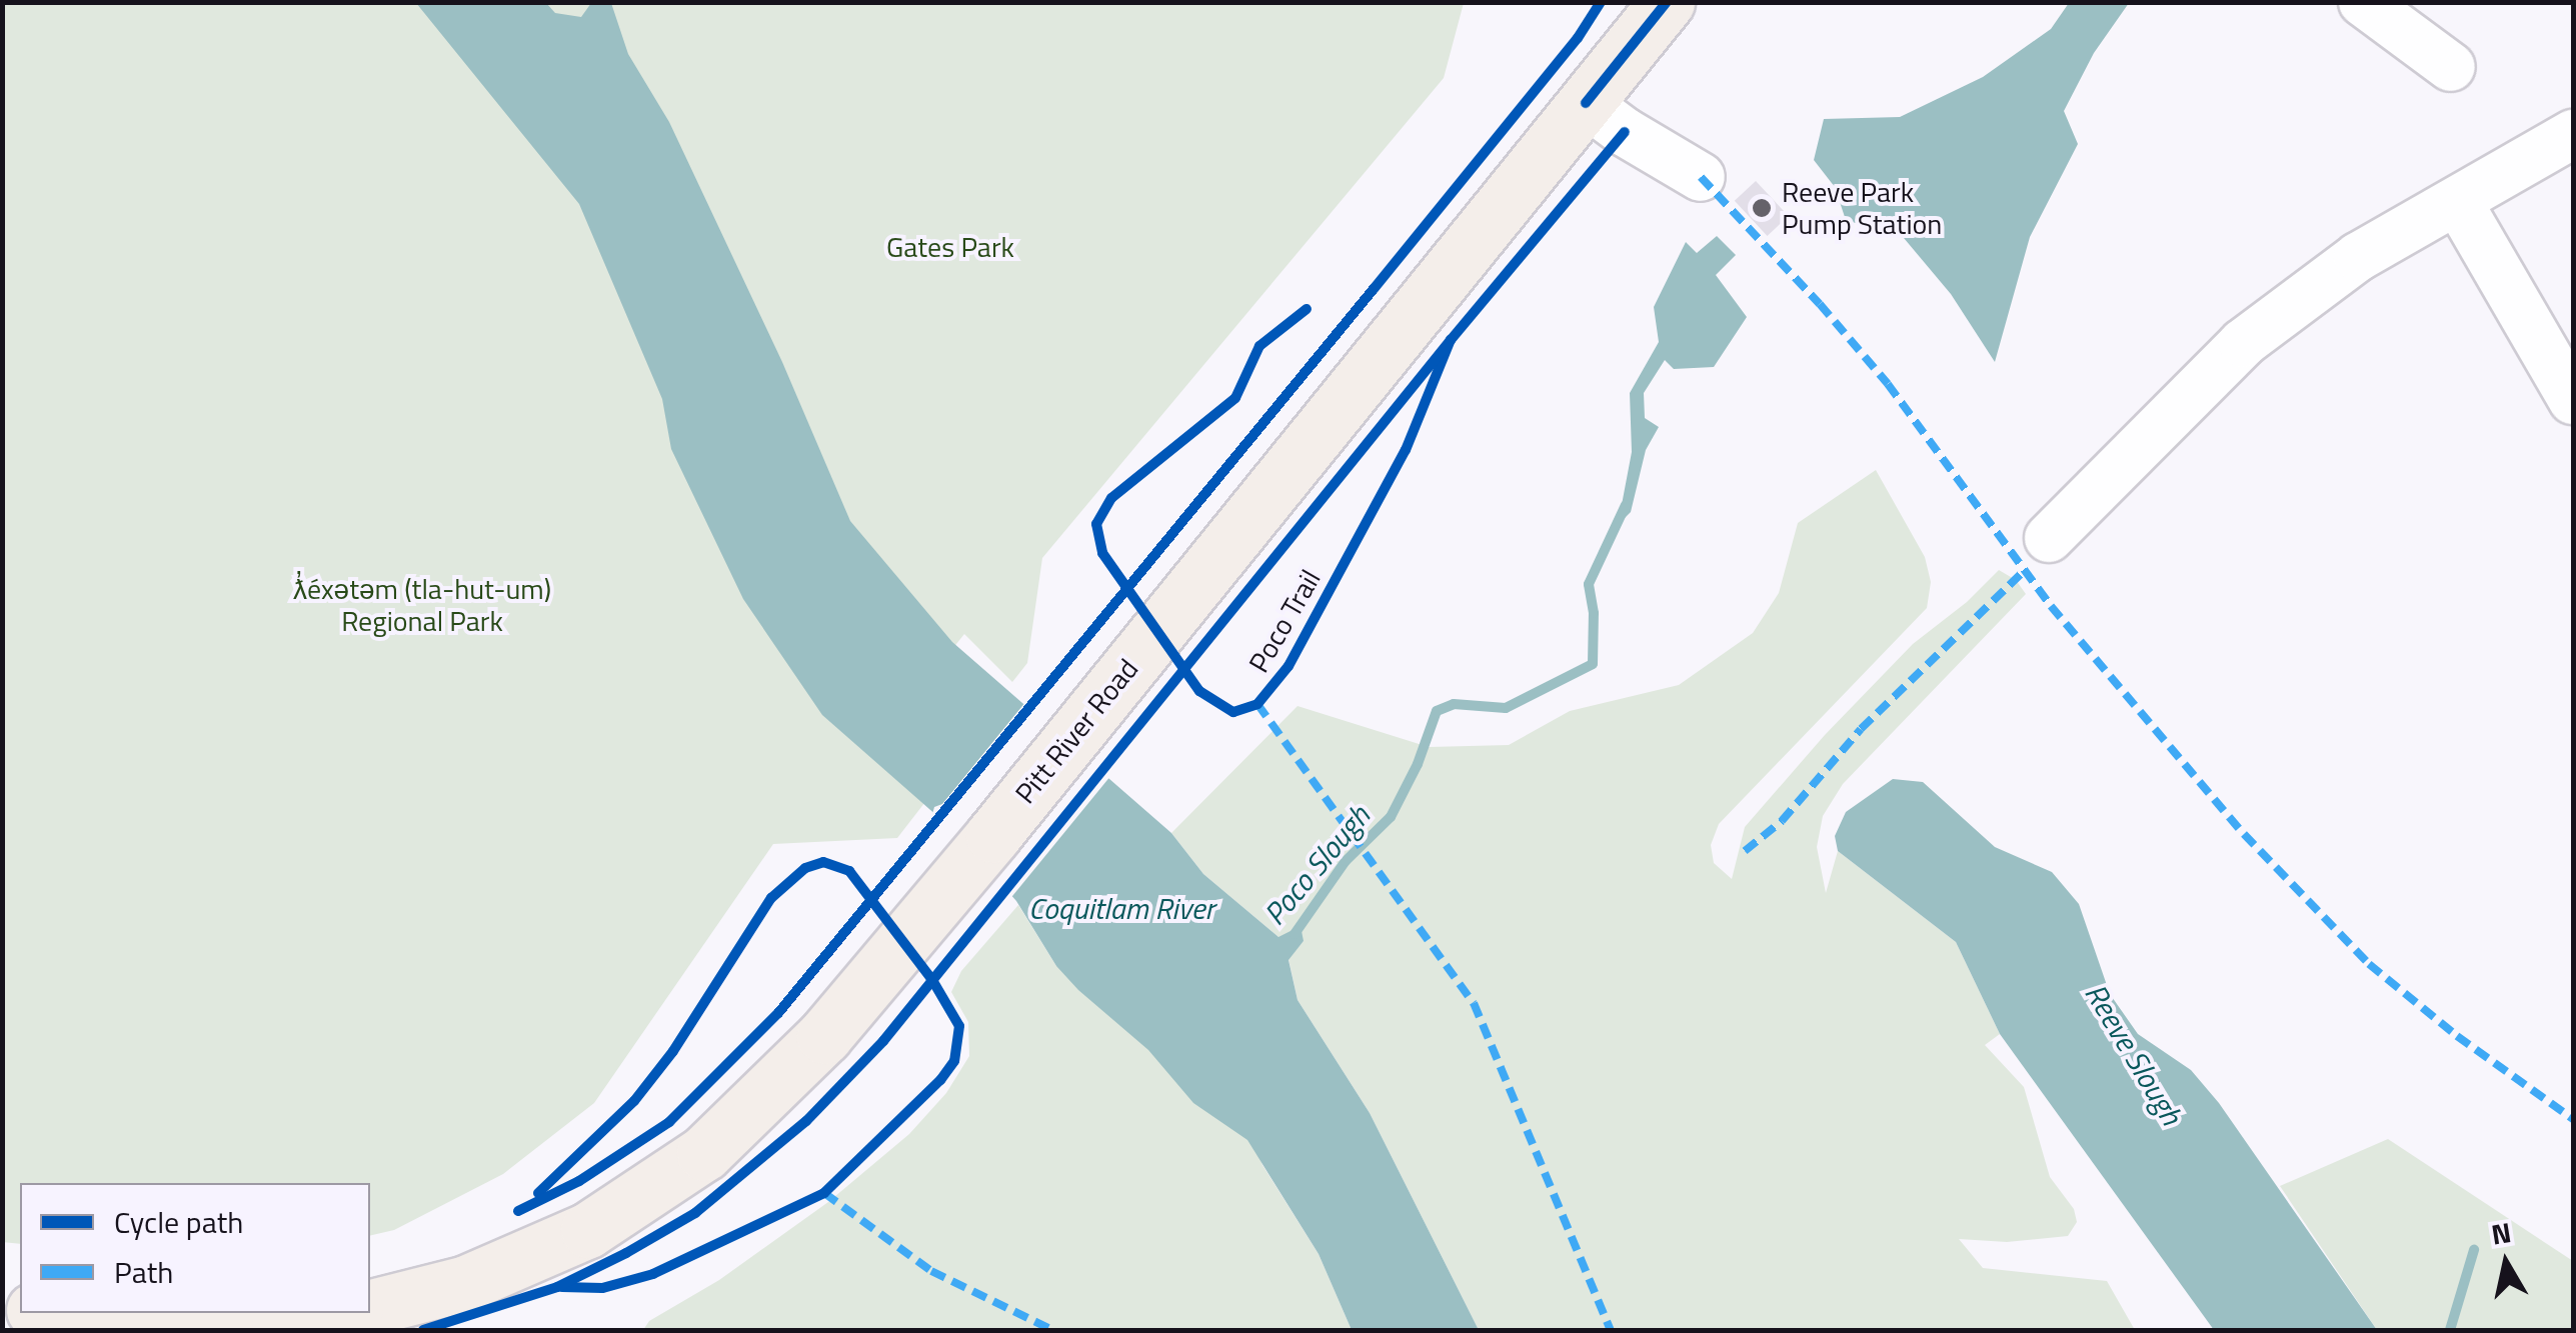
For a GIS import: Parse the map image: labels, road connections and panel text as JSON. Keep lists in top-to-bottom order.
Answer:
{
  "streets": {
    "main road": ["Pitt River Road"],
    "cycle path": ["Poco Trail"]
  },
  "water": ["Poco Slough", "Coquitlam River", "Reeve Slough"],
  "parks": ["Gates Park", "ƛ̓éxətəm (tla-hut-um) Regional Park"],
  "places": ["Reeve Park Pump Station"],
  "legend": ["Cycle path", "Path"],
  "north": "top"
}
